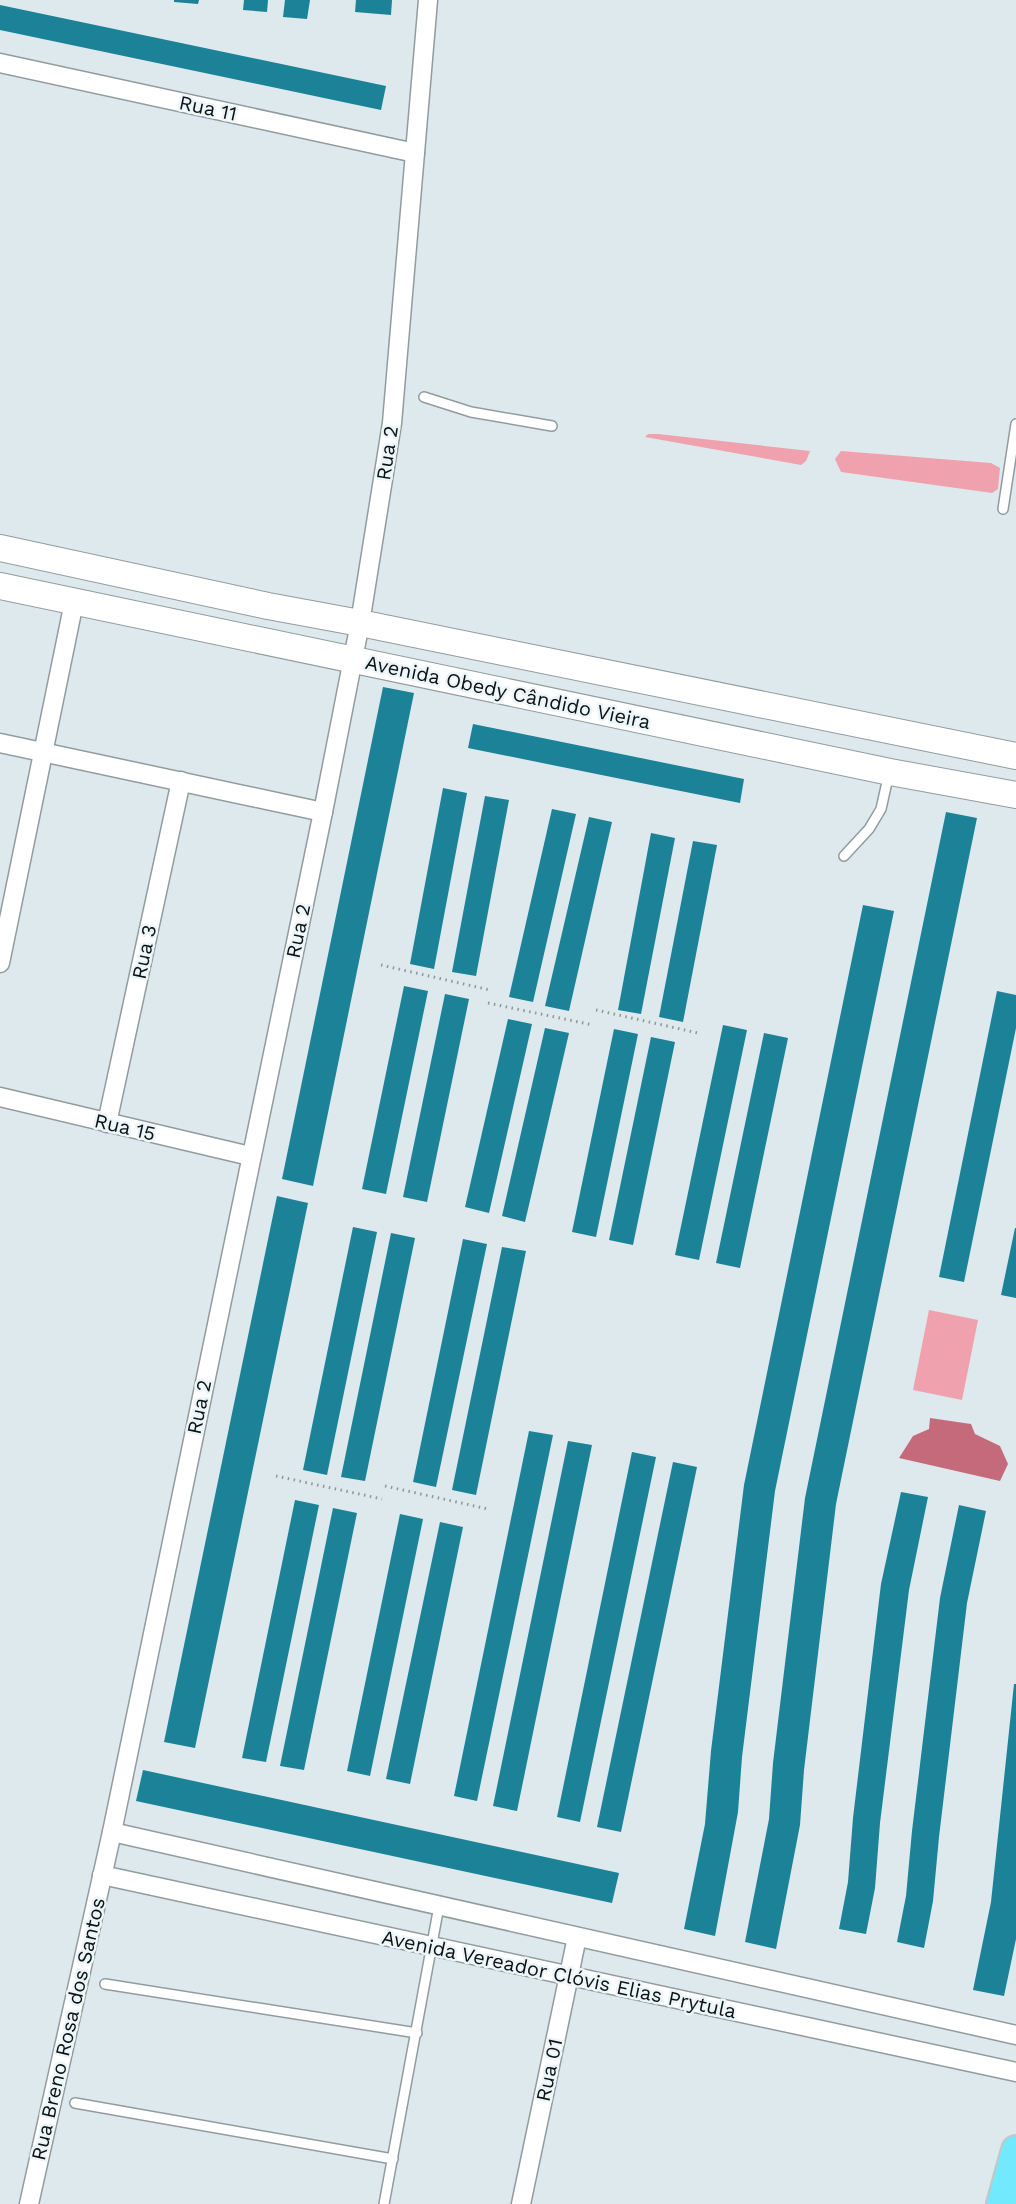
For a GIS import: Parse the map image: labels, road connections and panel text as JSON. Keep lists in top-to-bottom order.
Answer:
{
  "streets": {
    "main road": ["Avenida Obedy Cândido Vieira"],
    "street": [
      "Rua 11",
      "Rua 2",
      "Rua 3",
      "Rua 15",
      "Avenida Vereador Clóvis Elias Prytula",
      "Rua Breno Rosa dos Santos",
      "Rua 01"
    ]
  },
  "crossings": [
    ["Rua 11", "Rua 2"],
    ["Rua 2", "Avenida Obedy Cândido Vieira"],
    ["Rua 2", "Rua 15"],
    ["Rua 2", "Avenida Vereador Clóvis Elias Prytula"],
    ["Rua 2", "Rua Breno Rosa dos Santos"],
    ["Rua 3", "Rua 15"],
    ["Avenida Vereador Clóvis Elias Prytula", "Rua Breno Rosa dos Santos"],
    ["Avenida Vereador Clóvis Elias Prytula", "Rua 01"]
  ]
}
